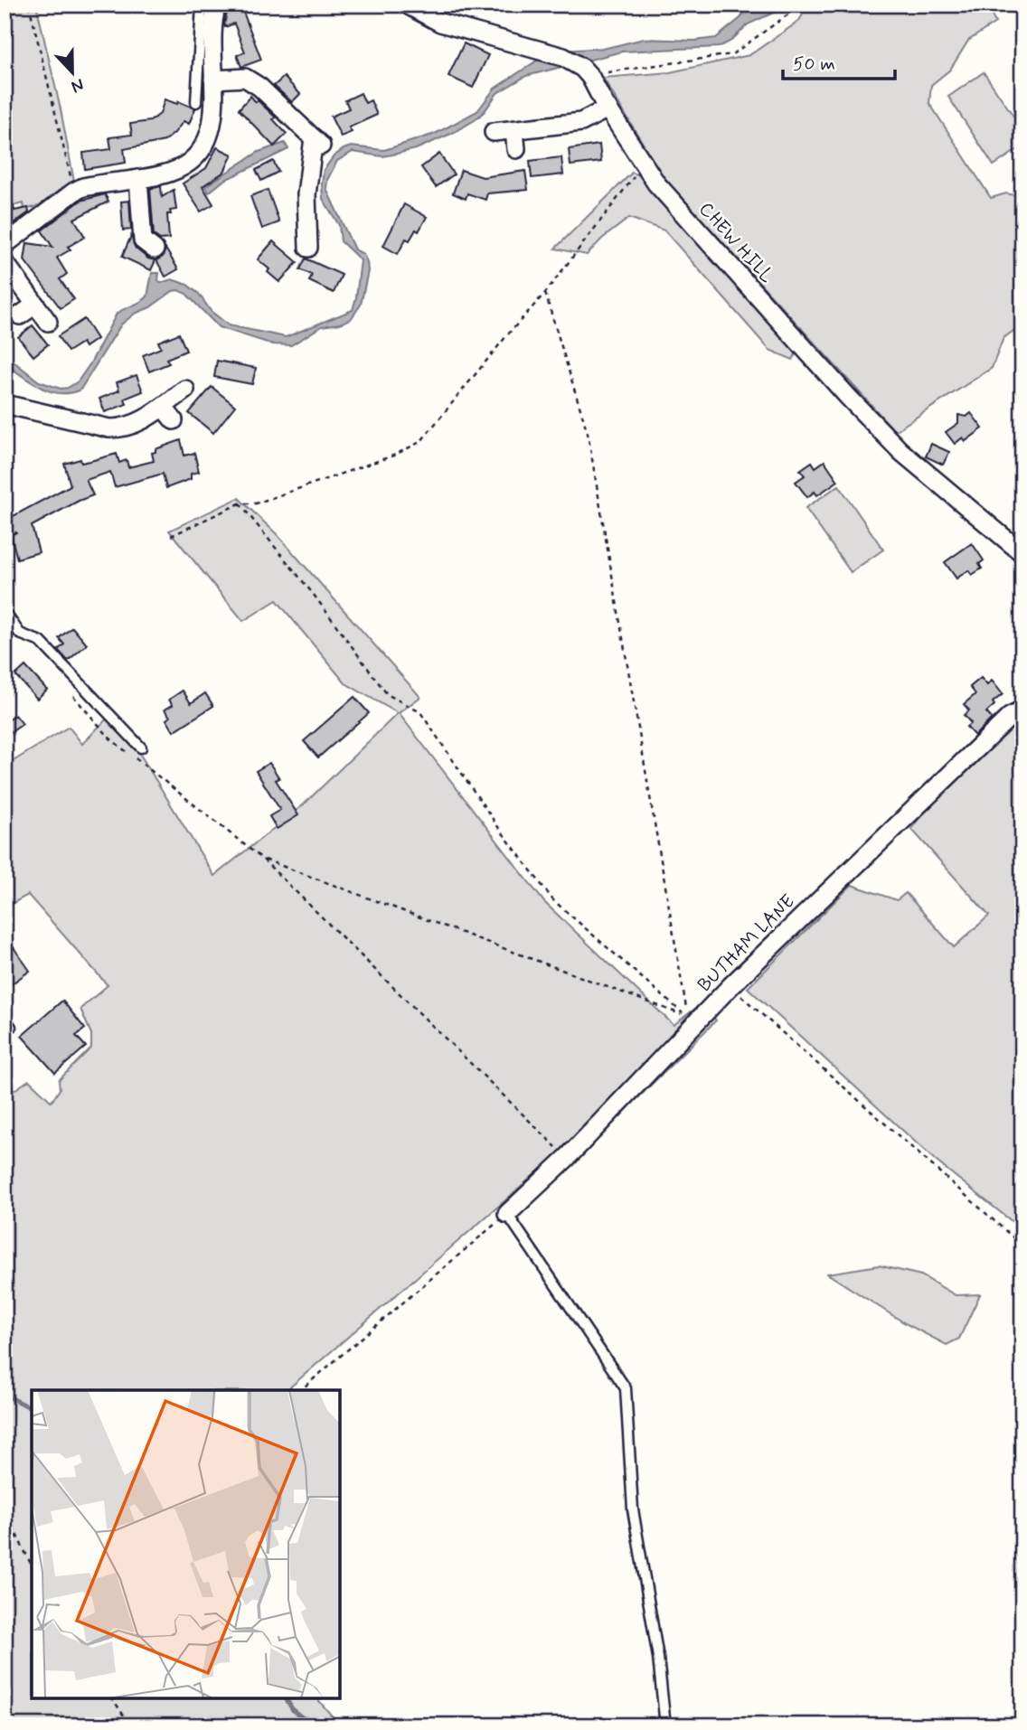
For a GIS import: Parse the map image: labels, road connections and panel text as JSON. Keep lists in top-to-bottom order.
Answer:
{
  "streets": {
    "street": ["CHEW HILL", "BUTHAM LANE"]
  },
  "scale_bar": "50 m",
  "north": "bottom"
}
